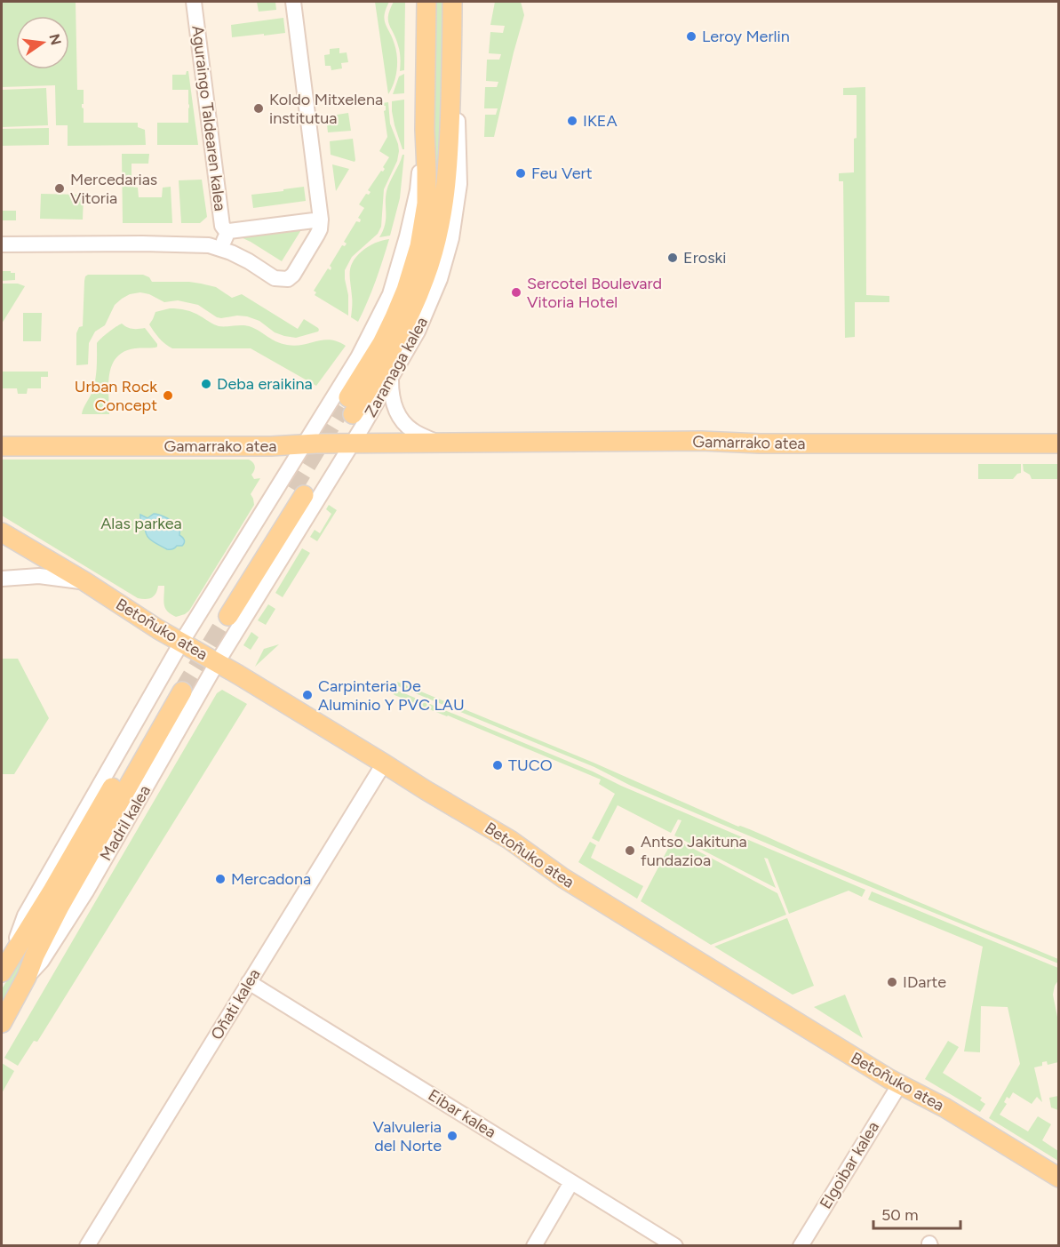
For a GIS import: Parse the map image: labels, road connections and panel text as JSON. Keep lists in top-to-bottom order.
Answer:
{
  "streets": {
    "main road": [
      "Zaramaga kalea",
      "Gamarrako atea",
      "Betoñuko atea",
      "Madril kalea"
    ],
    "street": [
      "Aguraingo Taldearen kalea",
      "Oñati kalea",
      "Eibar kalea",
      "Elgoibar kalea"
    ]
  },
  "crossings": [
    ["Zaramaga kalea", "Gamarrako atea"],
    ["Zaramaga kalea", "Betoñuko atea"],
    ["Zaramaga kalea", "Madril kalea"],
    ["Betoñuko atea", "Madril kalea"],
    ["Betoñuko atea", "Oñati kalea"],
    ["Betoñuko atea", "Elgoibar kalea"],
    ["Oñati kalea", "Eibar kalea"]
  ],
  "parks": ["Alas parkea"],
  "places": [
    "Leroy Merlin",
    "Koldo Mitxelena institutua",
    "IKEA",
    "Feu Vert",
    "Mercedarias Vitoria",
    "Eroski",
    "Sercotel Boulevard Vitoria Hotel",
    "Deba eraikina",
    "Urban Rock Concept",
    "Carpinteria De Aluminio Y PVC LAU",
    "TUCO",
    "Antso Jakituna fundazioa",
    "Mercadona",
    "IDarte",
    "Valvuleria del Norte"
  ],
  "scale_bar": "50 m",
  "north": "right"
}
